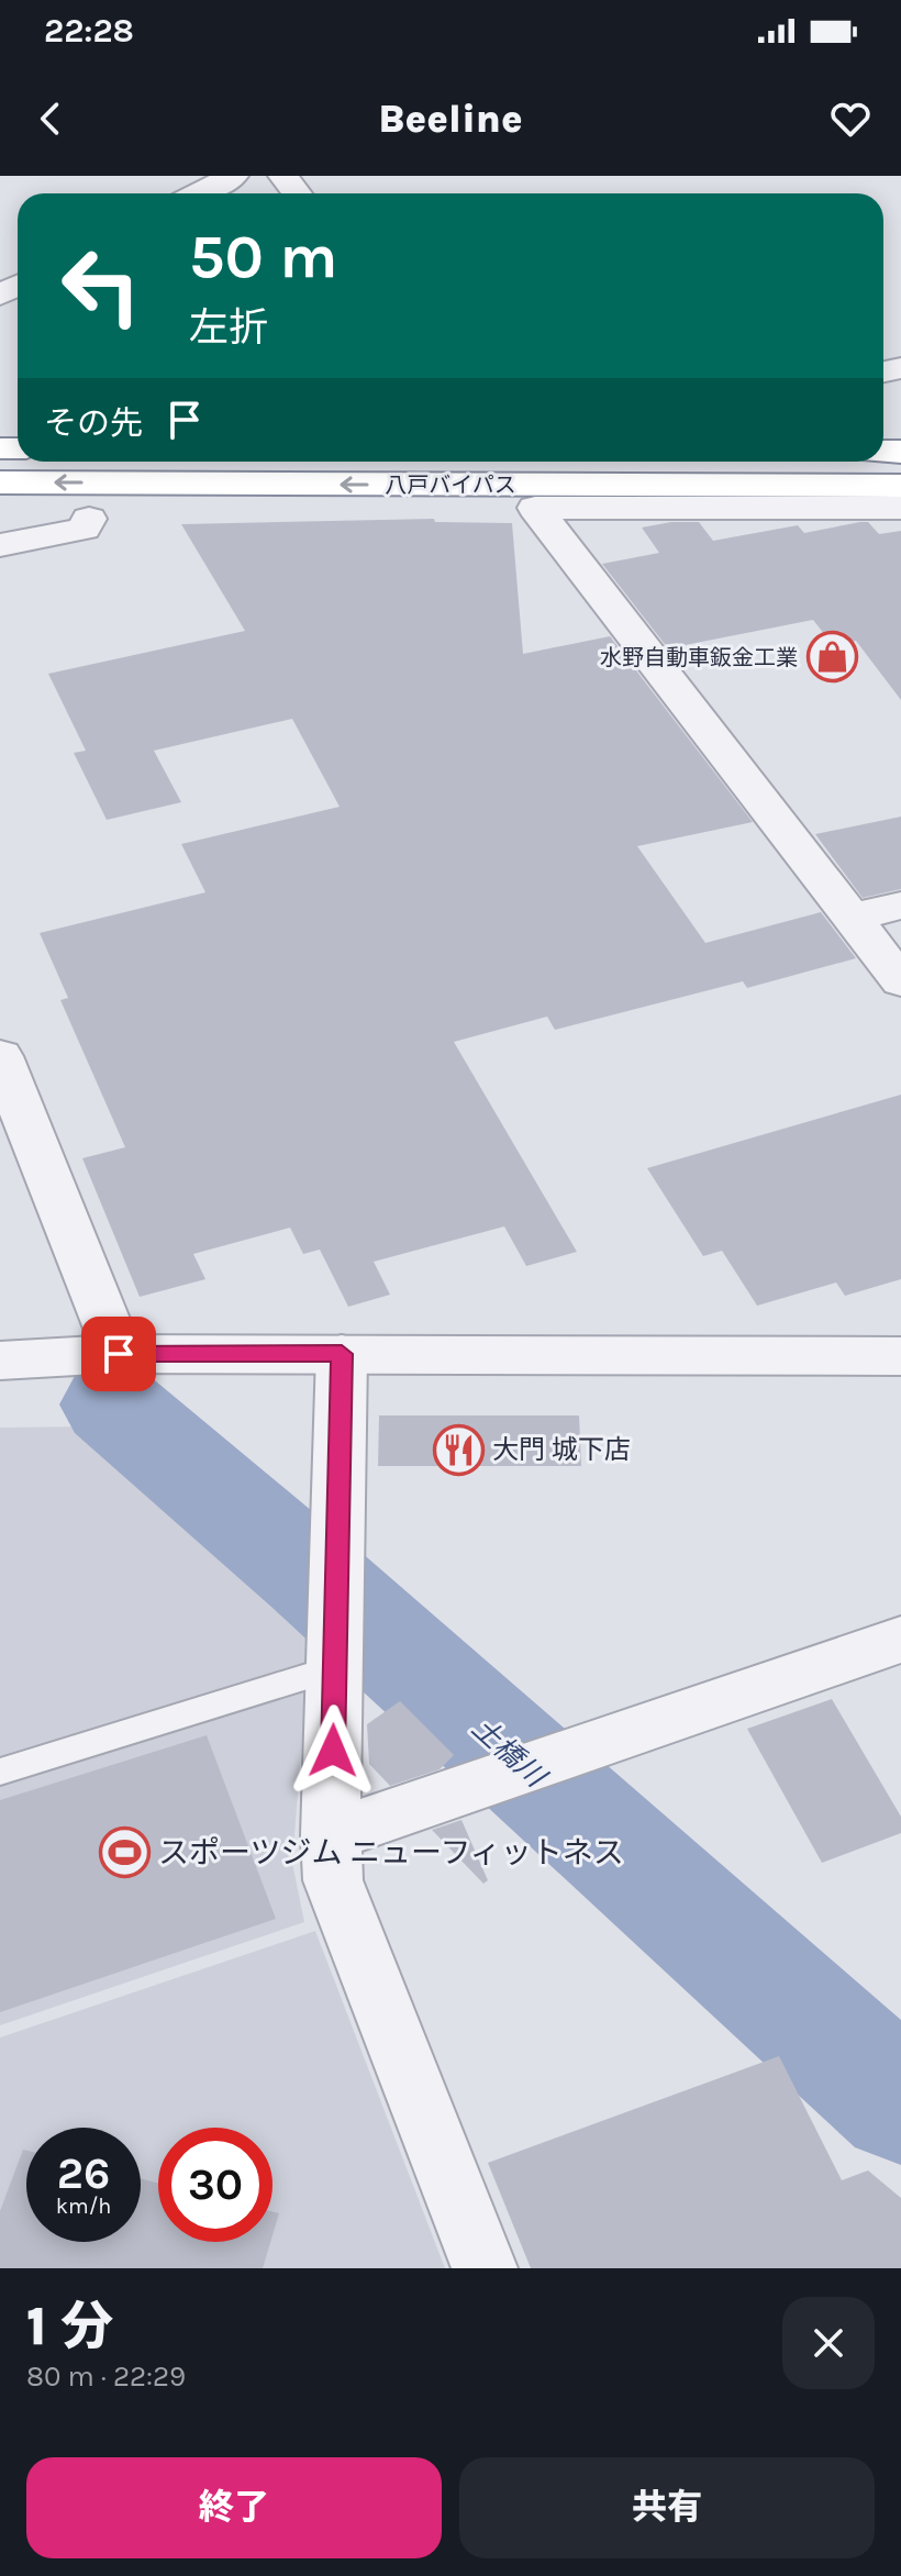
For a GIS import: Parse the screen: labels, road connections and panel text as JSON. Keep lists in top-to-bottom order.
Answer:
{
  "streets": {
    "highway": ["八戸バイパス"]
  },
  "one_way": ["八戸バイパス"],
  "water": ["土橋川"],
  "places": {
    "shop": ["水野自動車鈑金工業"],
    "restaurant": ["大門 城下店"],
    "sports": ["スポーツジム ニューフィットネス"]
  },
  "page": {
    "status": "22:28",
    "header": "Beeline",
    "turn": ["50 m", "左折"],
    "then": "その先",
    "speed": "26 km/h",
    "limit": "30",
    "heading": ["1 分", "80 m · 22:29"],
    "buttons": ["終了", "共有"]
  }
}
